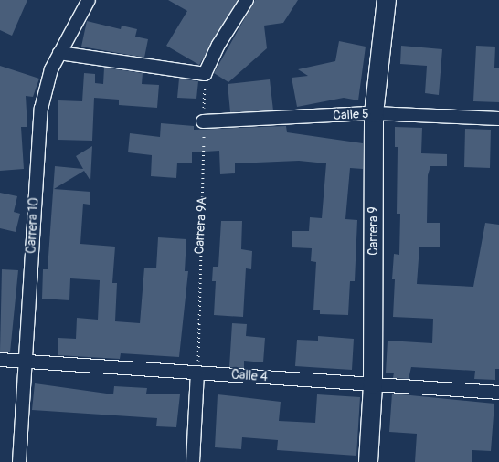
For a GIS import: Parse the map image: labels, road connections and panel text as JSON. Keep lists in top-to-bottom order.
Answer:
{
  "streets": {
    "street": [
      "Calle 5",
      "Carrera 10",
      "Carrera 9",
      "Calle 4"
    ],
    "path": ["Carrera 9A"]
  },
  "crossings": [
    ["Calle 5", "Carrera 9A"],
    ["Calle 5", "Carrera 9"],
    ["Carrera 10", "Calle 4"],
    ["Carrera 9A", "Calle 4"],
    ["Carrera 9", "Calle 4"]
  ]
}
